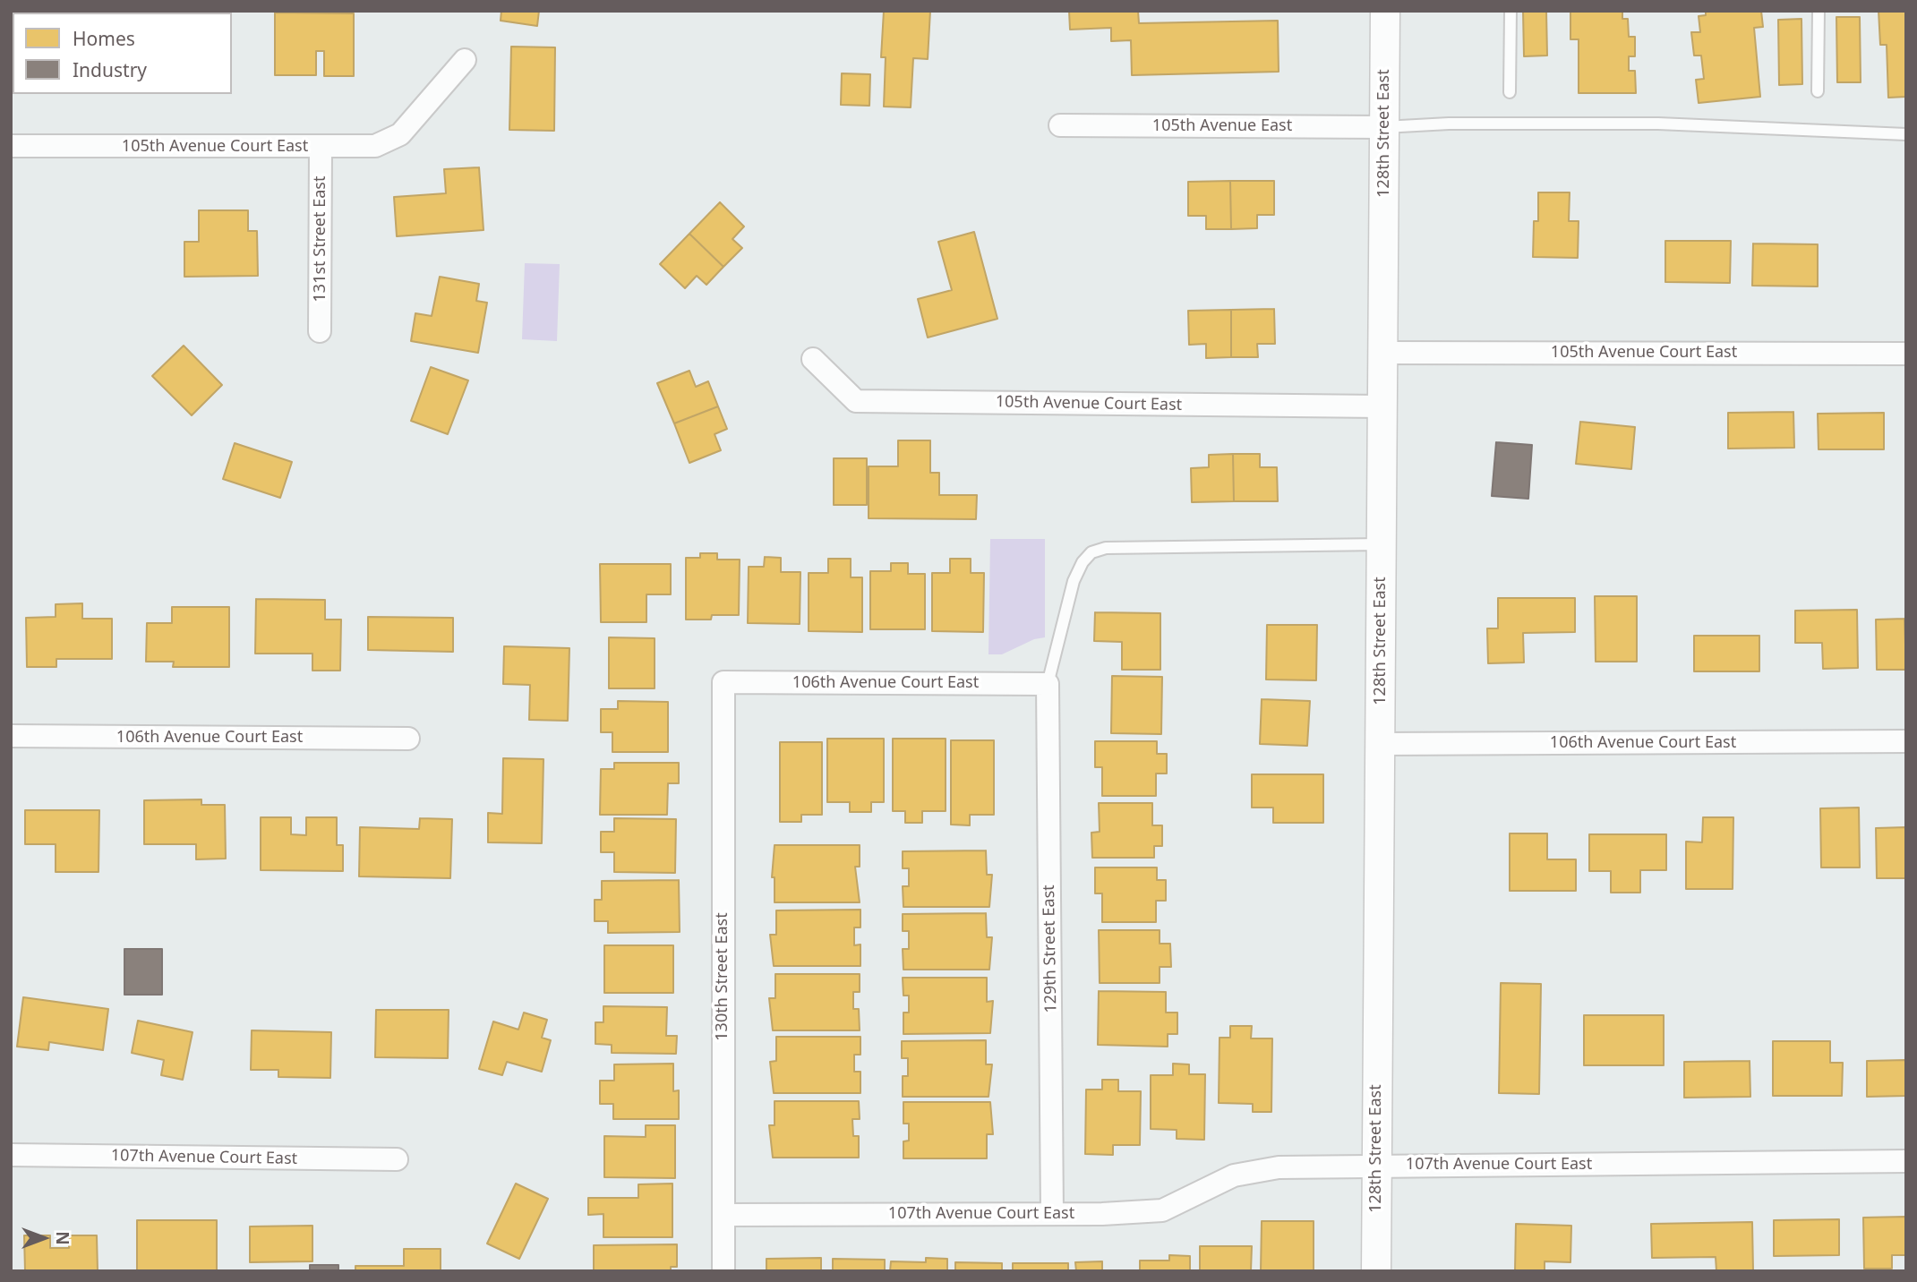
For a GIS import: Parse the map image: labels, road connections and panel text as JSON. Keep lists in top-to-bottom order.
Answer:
{
  "streets": {
    "street": [
      "105th Avenue East",
      "128th Street East",
      "105th Avenue Court East",
      "131st Street East",
      "106th Avenue Court East",
      "129th Street East",
      "130th Street East",
      "107th Avenue Court East"
    ]
  },
  "crossings": [
    ["105th Avenue East", "128th Street East"],
    ["128th Street East", "105th Avenue Court East"],
    ["128th Street East", "106th Avenue Court East"],
    ["128th Street East", "107th Avenue Court East"],
    ["105th Avenue Court East", "131st Street East"],
    ["106th Avenue Court East", "129th Street East"],
    ["106th Avenue Court East", "130th Street East"],
    ["129th Street East", "107th Avenue Court East"],
    ["130th Street East", "107th Avenue Court East"]
  ],
  "legend": ["Homes", "Industry"],
  "north": "right"
}
